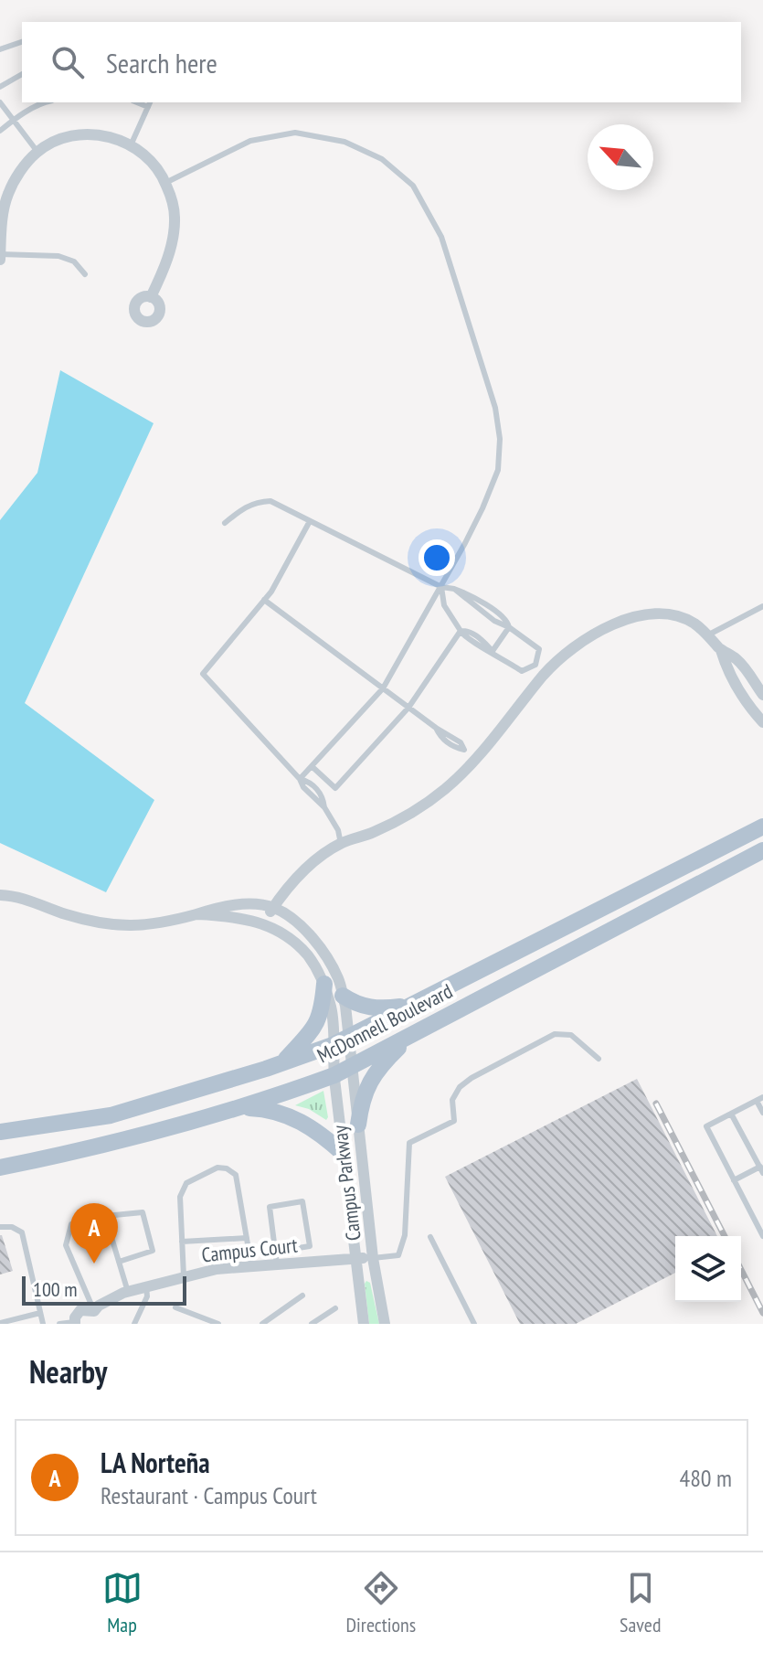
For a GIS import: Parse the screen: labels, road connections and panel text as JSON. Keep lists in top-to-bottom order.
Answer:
{
  "streets": {
    "main road": ["McDonnell Boulevard"],
    "street": ["Campus Parkway", "Campus Court"]
  },
  "crossings": [
    ["McDonnell Boulevard", "Campus Parkway"],
    ["Campus Parkway", "Campus Court"]
  ],
  "scale_bar": "100 m",
  "north": "top left",
  "page": {
    "search": "Search here",
    "pins": "A",
    "scale": "100 m",
    "heading": "Nearby",
    "list": [
      {
        "mark": "A",
        "name": "LA Norteña",
        "note": "Restaurant · Campus Court",
        "value": "480 m"
      }
    ],
    "nav": ["Map", "Directions", "Saved"]
  }
}
